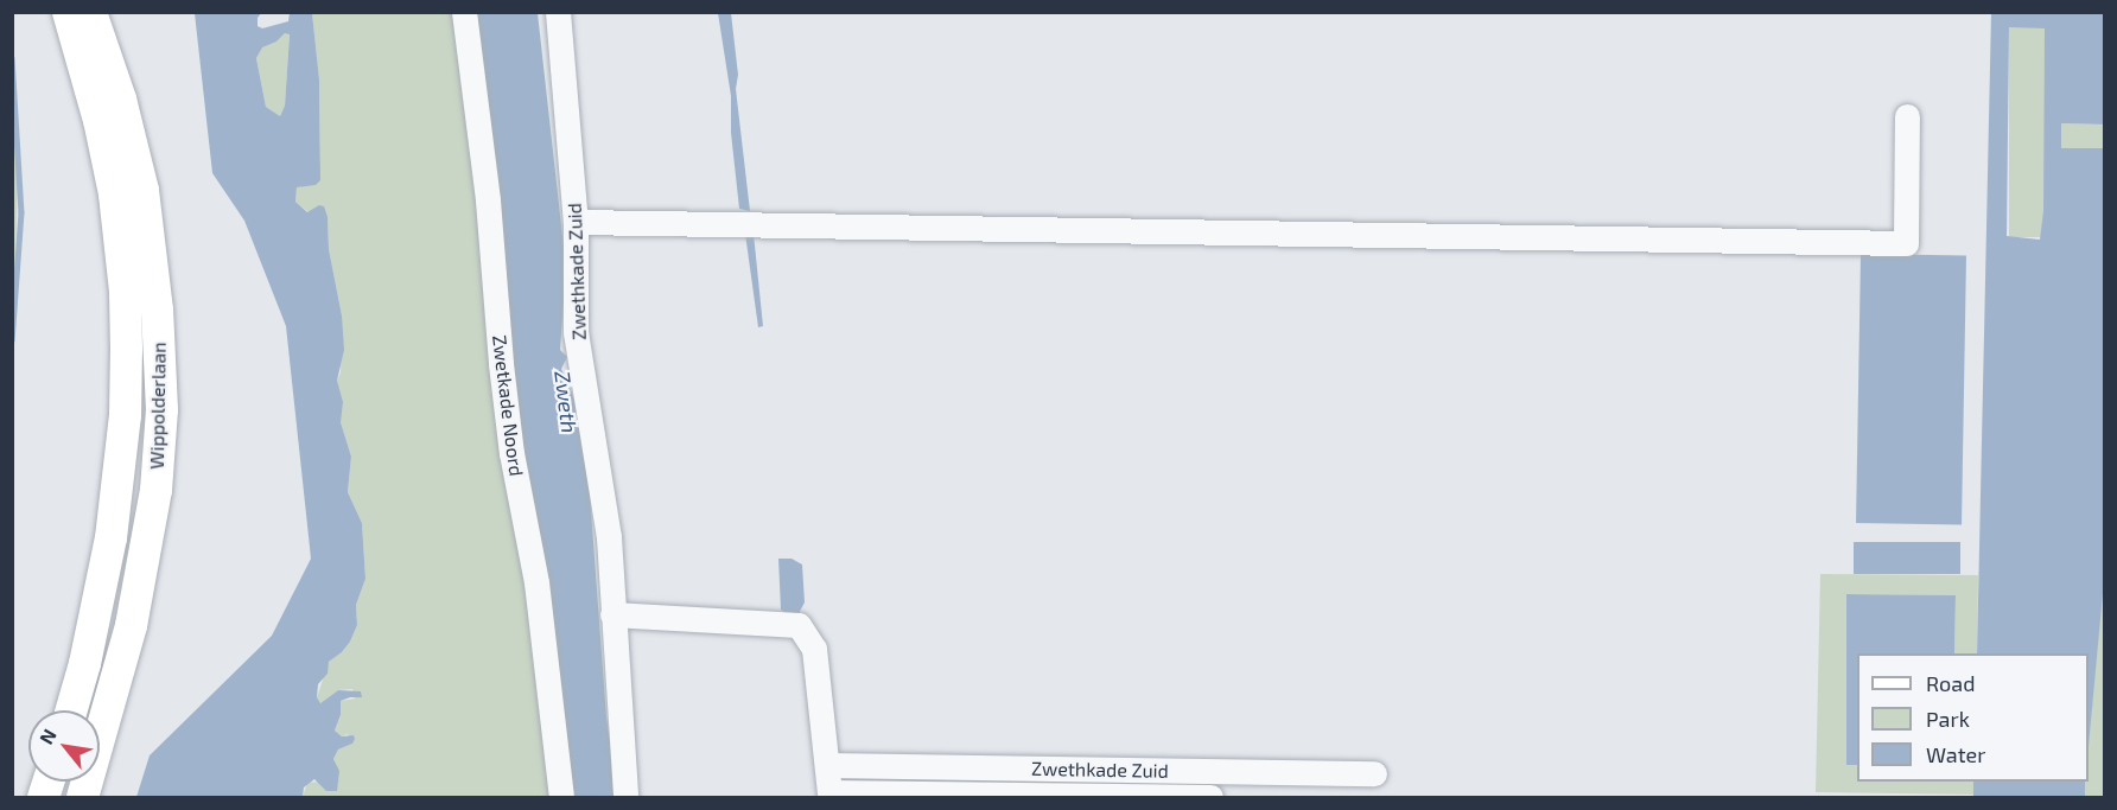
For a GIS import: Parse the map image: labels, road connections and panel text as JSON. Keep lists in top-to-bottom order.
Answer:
{
  "streets": {
    "main road": ["Wippolderlaan"],
    "street": ["Zwethkade Zuid", "Zwetkade Noord"]
  },
  "water": ["Zweth"],
  "legend": ["Road", "Park", "Water"],
  "north": "top left"
}
